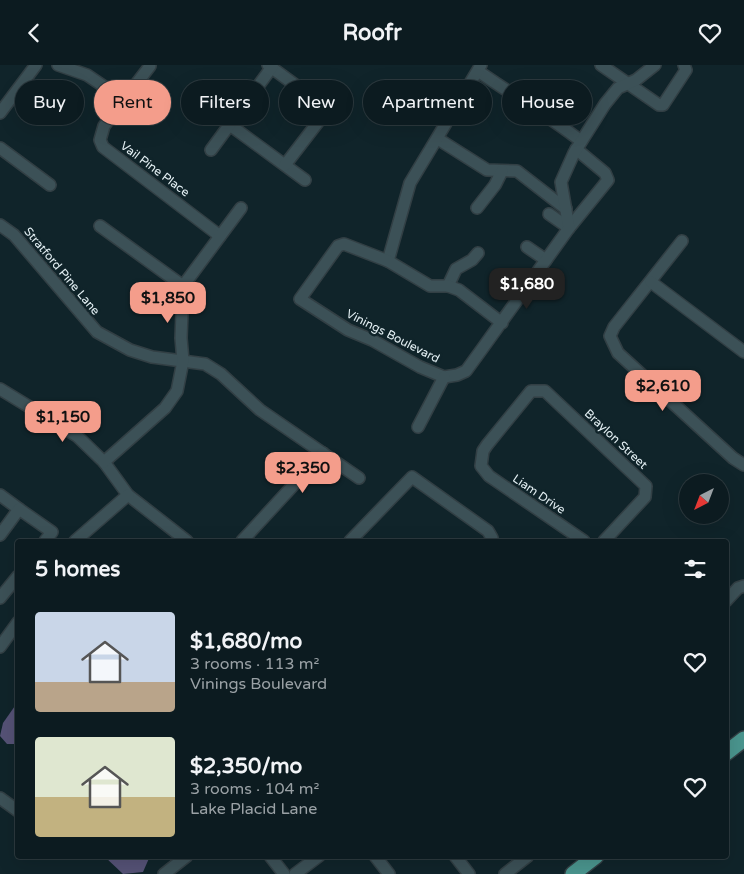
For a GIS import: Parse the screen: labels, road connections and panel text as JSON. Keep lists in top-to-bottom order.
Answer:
{
  "streets": {
    "street": [
      "Vail Pine Place",
      "Stratford Pine Lane",
      "Vinings Boulevard",
      "Braylon Street",
      "Liam Drive"
    ]
  },
  "crossings": [
    ["Braylon Street", "Liam Drive"]
  ],
  "north": "bottom left",
  "page": {
    "header": "Roofr",
    "chip": [
      "Buy",
      "Rent",
      "Filters",
      "New",
      "Apartment",
      "House"
    ],
    "price": [
      "$1,680",
      "$1,850",
      "$2,610",
      "$1,150",
      "$2,350"
    ],
    "heading": "5 homes",
    "list": [
      {
        "name": "$1,680/mo",
        "note": "3 rooms · 113 m² · Vinings Boulevard"
      },
      {
        "name": "$2,350/mo",
        "note": "3 rooms · 104 m² · Lake Placid Lane"
      }
    ]
  }
}
